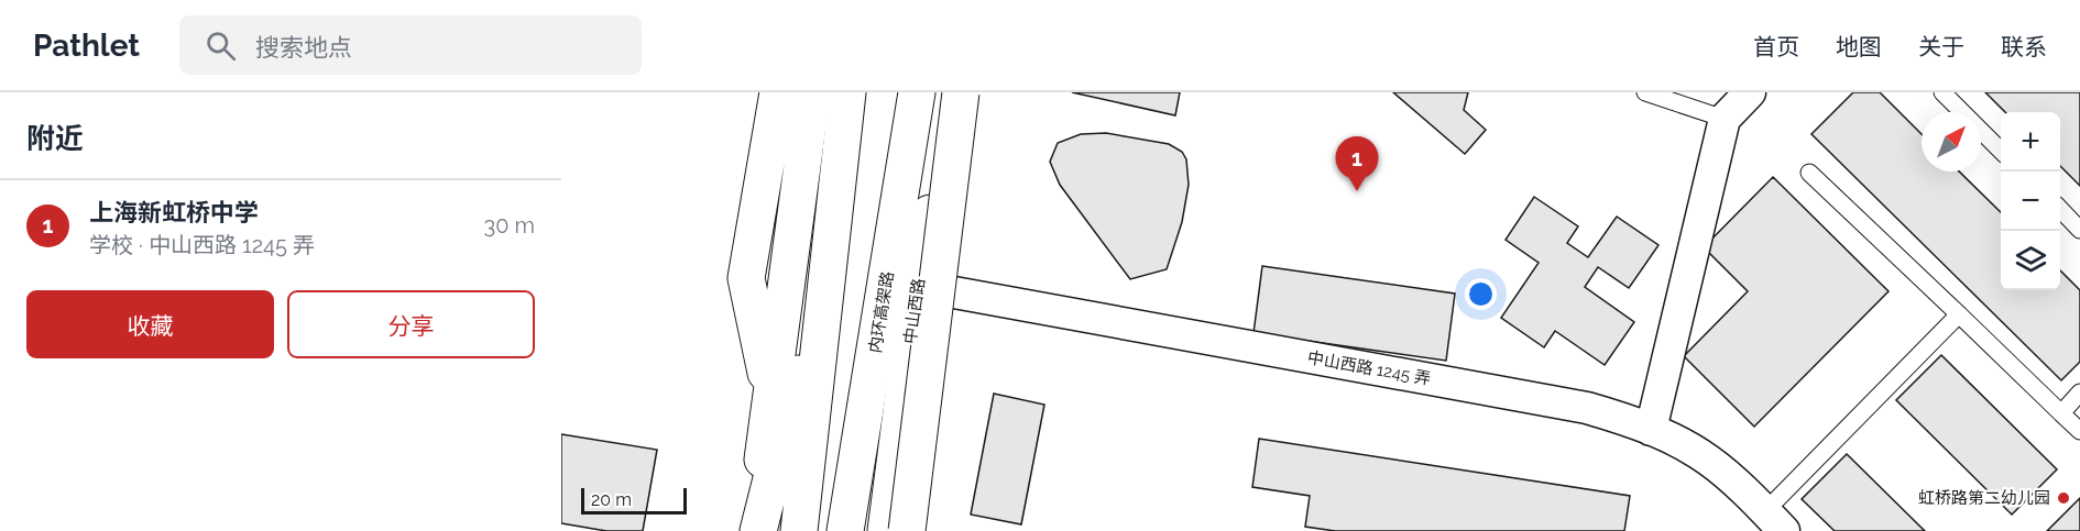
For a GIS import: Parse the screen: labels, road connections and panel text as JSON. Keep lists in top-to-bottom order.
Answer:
{
  "streets": {
    "main road": ["中山西路", "内环高架路"],
    "street": ["中山西路 1245 弄"]
  },
  "crossings": [
    ["中山西路", "中山西路 1245 弄"]
  ],
  "places": ["虹桥路第二幼儿园"],
  "scale_bar": "20 m",
  "north": "top right",
  "page": {
    "header": "Pathlet",
    "search": "搜索地点",
    "nav": [
      "首页",
      "地图",
      "关于",
      "联系"
    ],
    "heading": "附近",
    "map_buttons": ["+", "−"],
    "pins": "1",
    "list": [
      {
        "mark": "1",
        "name": "上海新虹桥中学",
        "note": "学校 · 中山西路 1245 弄",
        "value": "30 m"
      }
    ],
    "buttons": ["收藏", "分享"],
    "scale": "20 m"
  }
}
